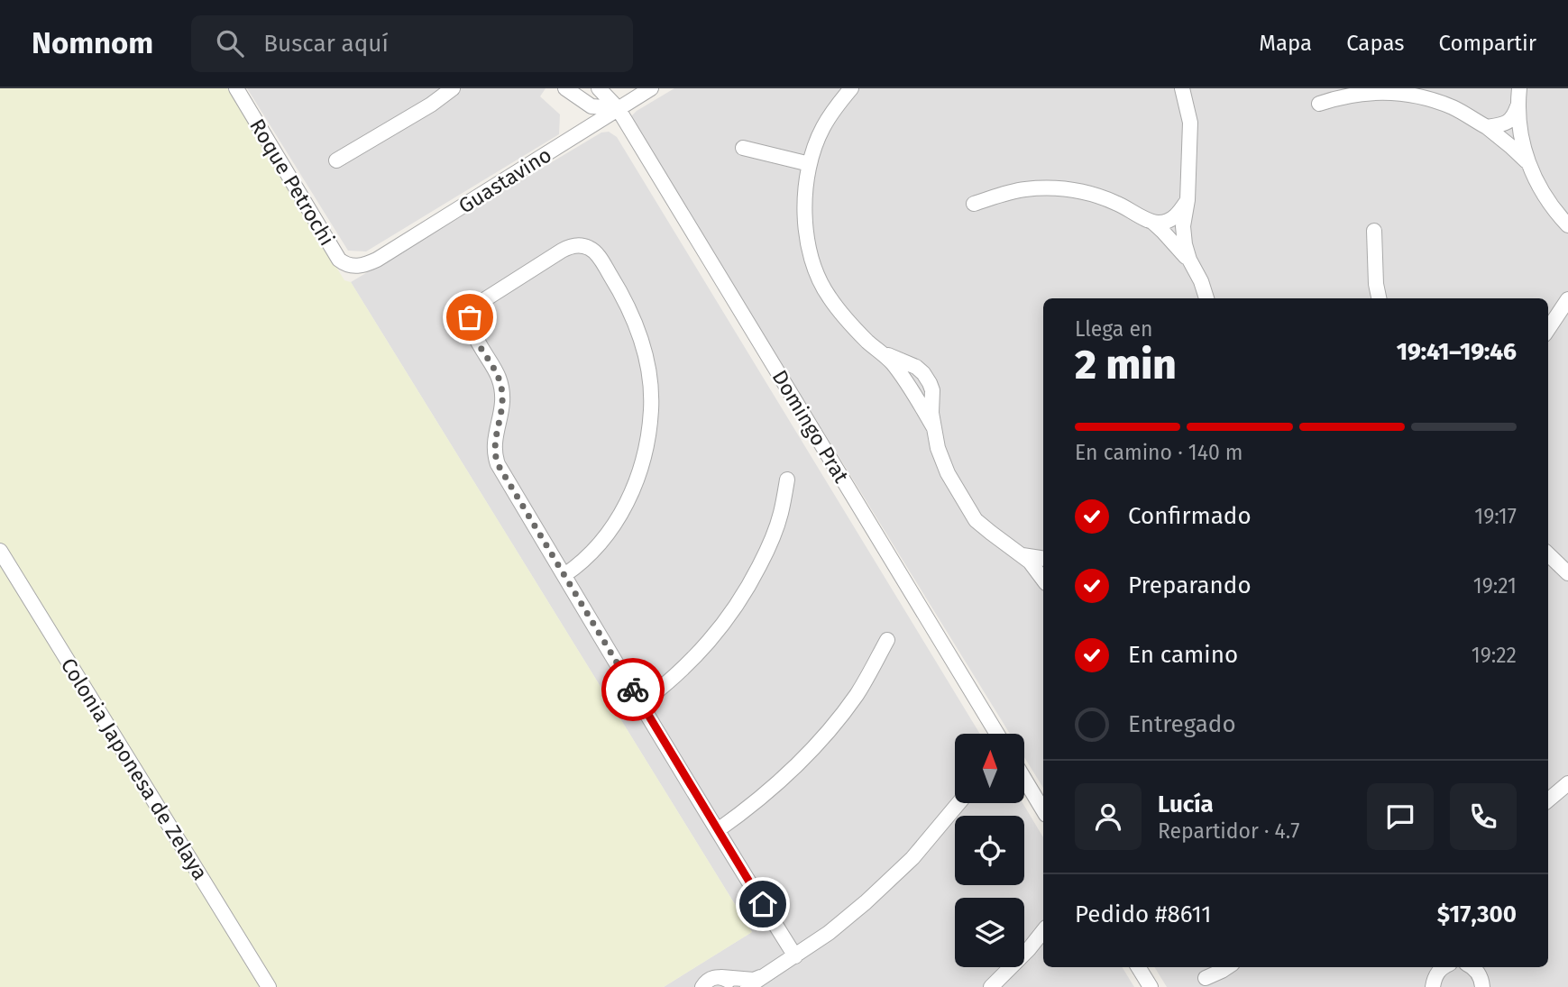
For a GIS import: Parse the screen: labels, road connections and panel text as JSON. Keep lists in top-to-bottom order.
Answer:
{
  "streets": {
    "street": [
      "Guastavino",
      "Roque Petrochi",
      "Domingo Prat",
      "Colonia Japonesa de Zelaya"
    ]
  },
  "crossings": [
    ["Guastavino", "Roque Petrochi"],
    ["Guastavino", "Domingo Prat"]
  ],
  "north": "top",
  "page": {
    "header": "Nomnom",
    "search": "Buscar aquí",
    "nav": ["Mapa", "Capas", "Compartir"],
    "heading": ["2 min", "Llega en", "19:41–19:46"],
    "panel": [
      "Lucía",
      "Repartidor · 4.7",
      "Pedido #8611",
      "$17,300"
    ],
    "bar": "En camino · 140 m",
    "list": [
      ["Confirmado", "19:17"],
      ["Preparando", "19:21"],
      ["En camino", "19:22"],
      "Entregado"
    ]
  }
}
